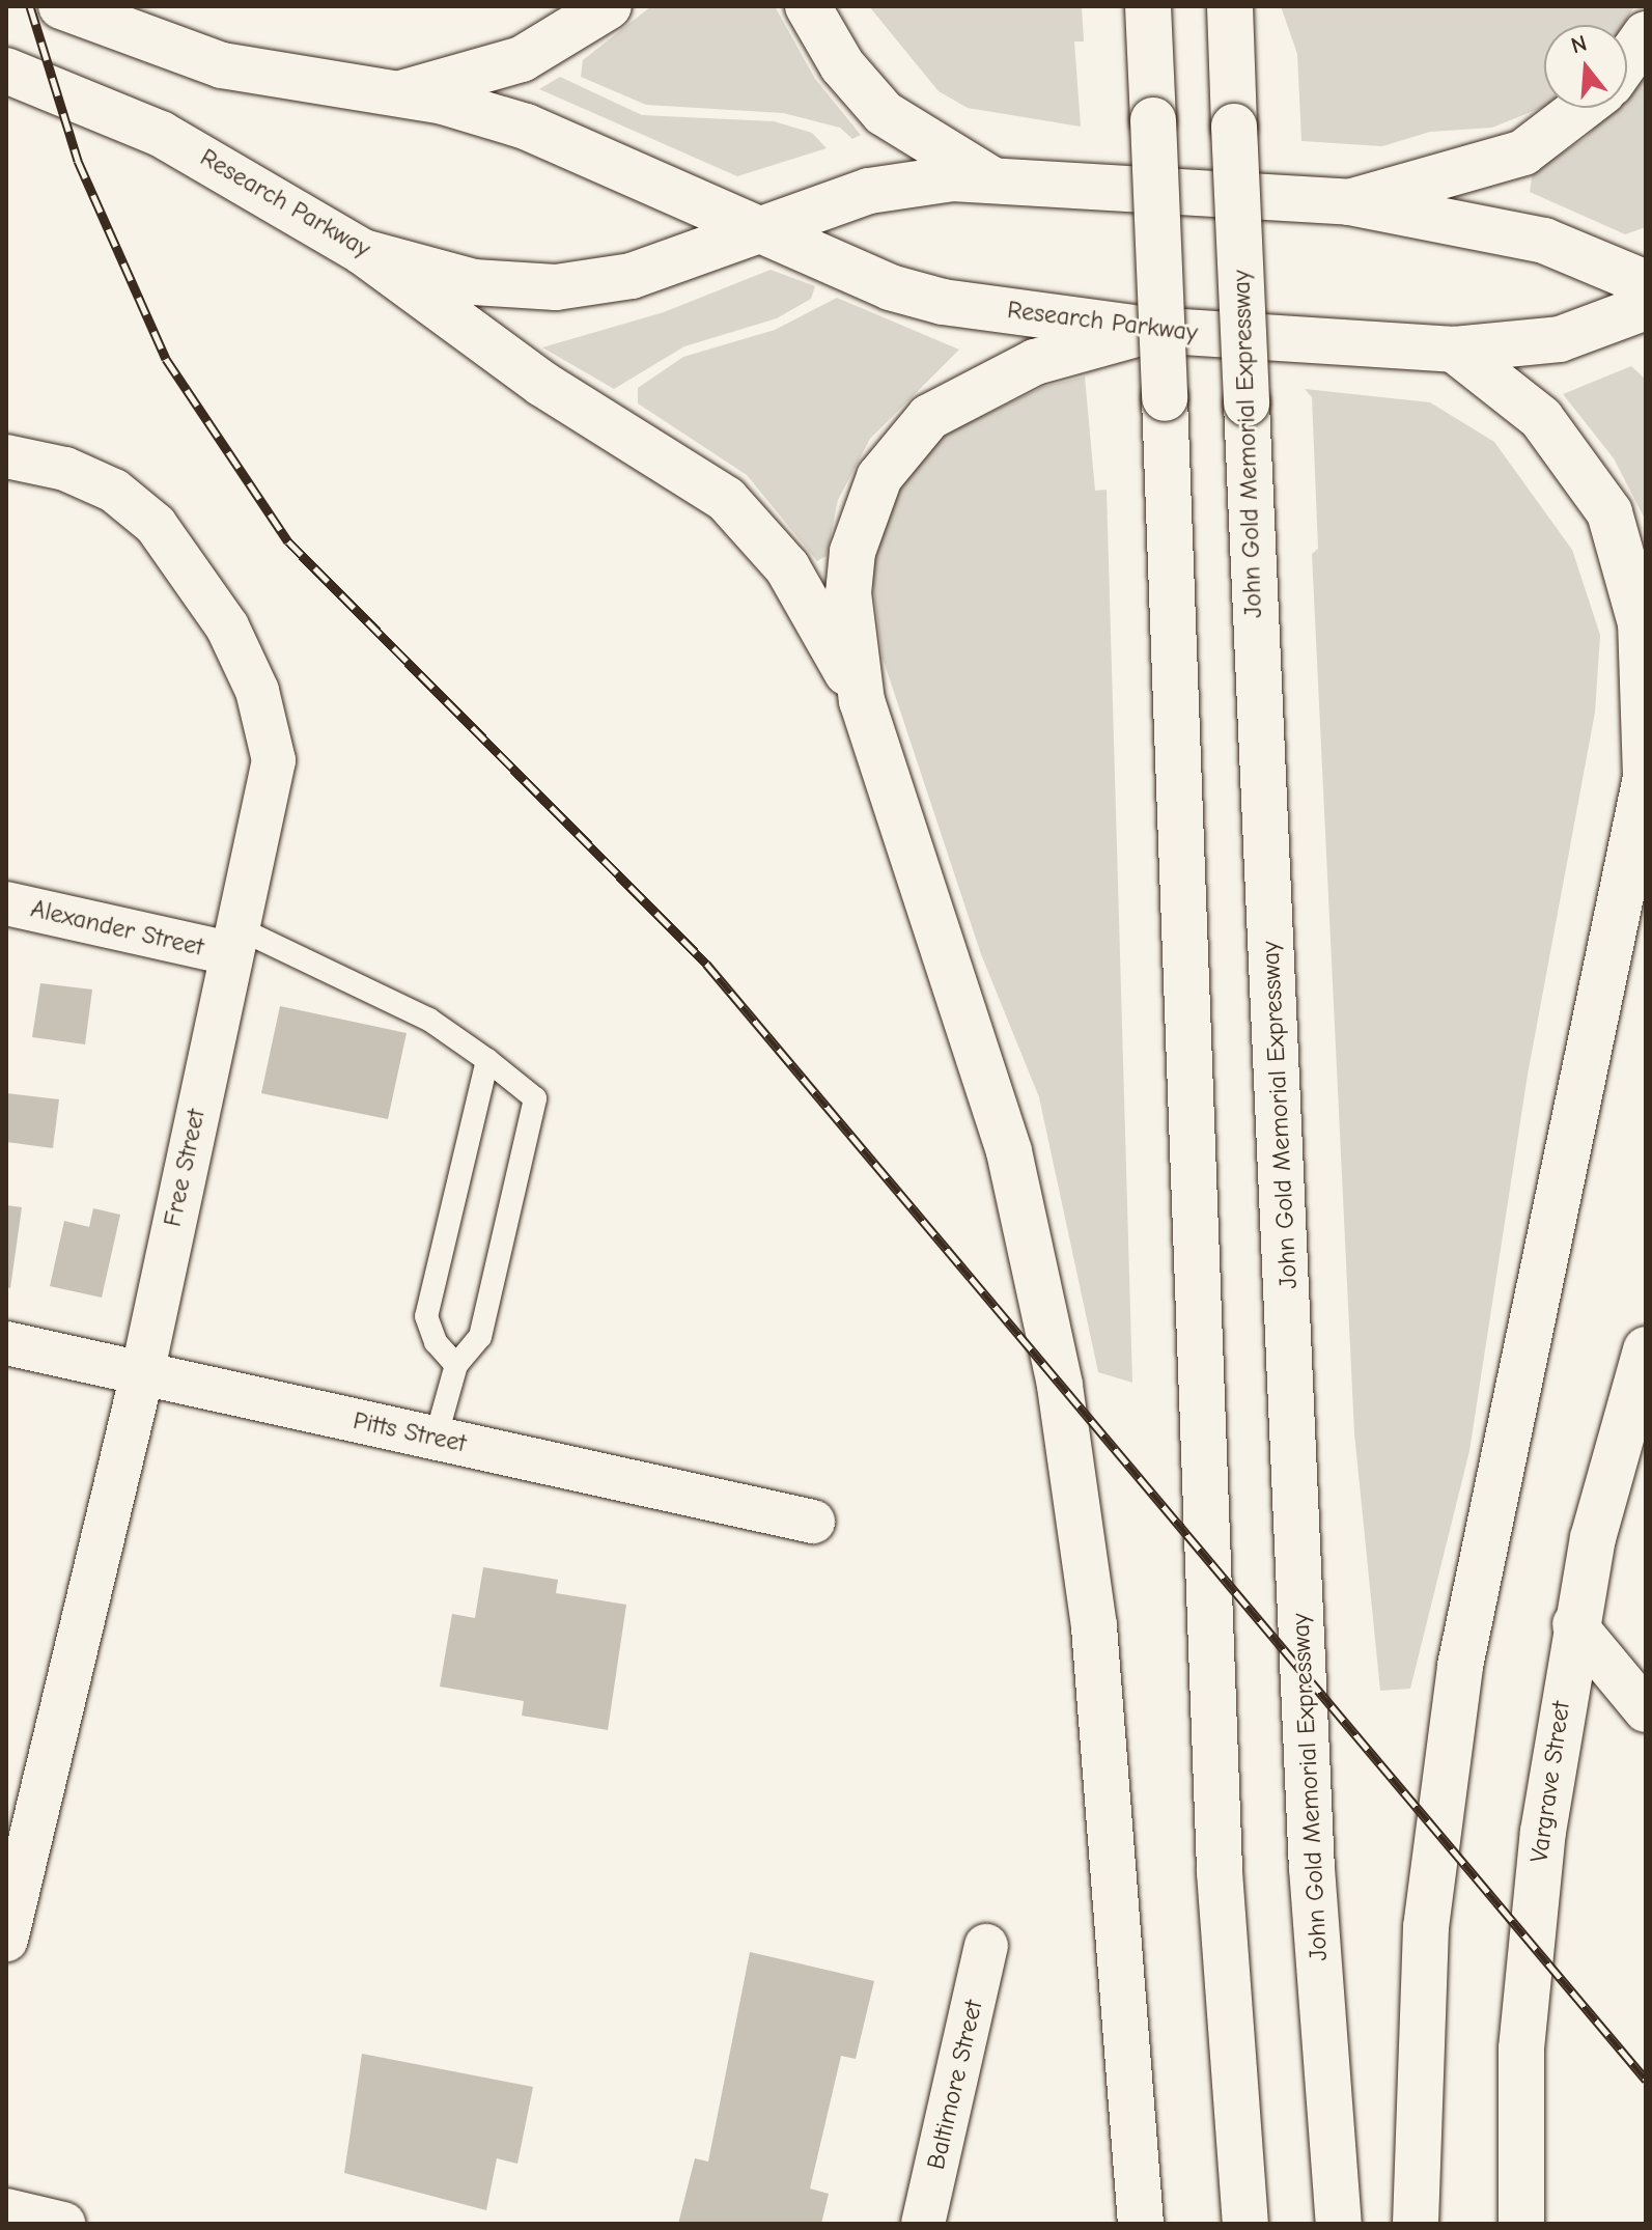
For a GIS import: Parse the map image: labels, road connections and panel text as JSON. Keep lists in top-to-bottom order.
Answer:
{
  "streets": {
    "main road": ["Research Parkway", "John Gold Memorial Expressway", "Vargrave Street"],
    "street": [
      "Alexander Street",
      "Free Street",
      "Pitts Street",
      "Baltimore Street"
    ]
  },
  "crossings": [
    ["Alexander Street", "Free Street"],
    ["Free Street", "Pitts Street"]
  ],
  "north": "top"
}
